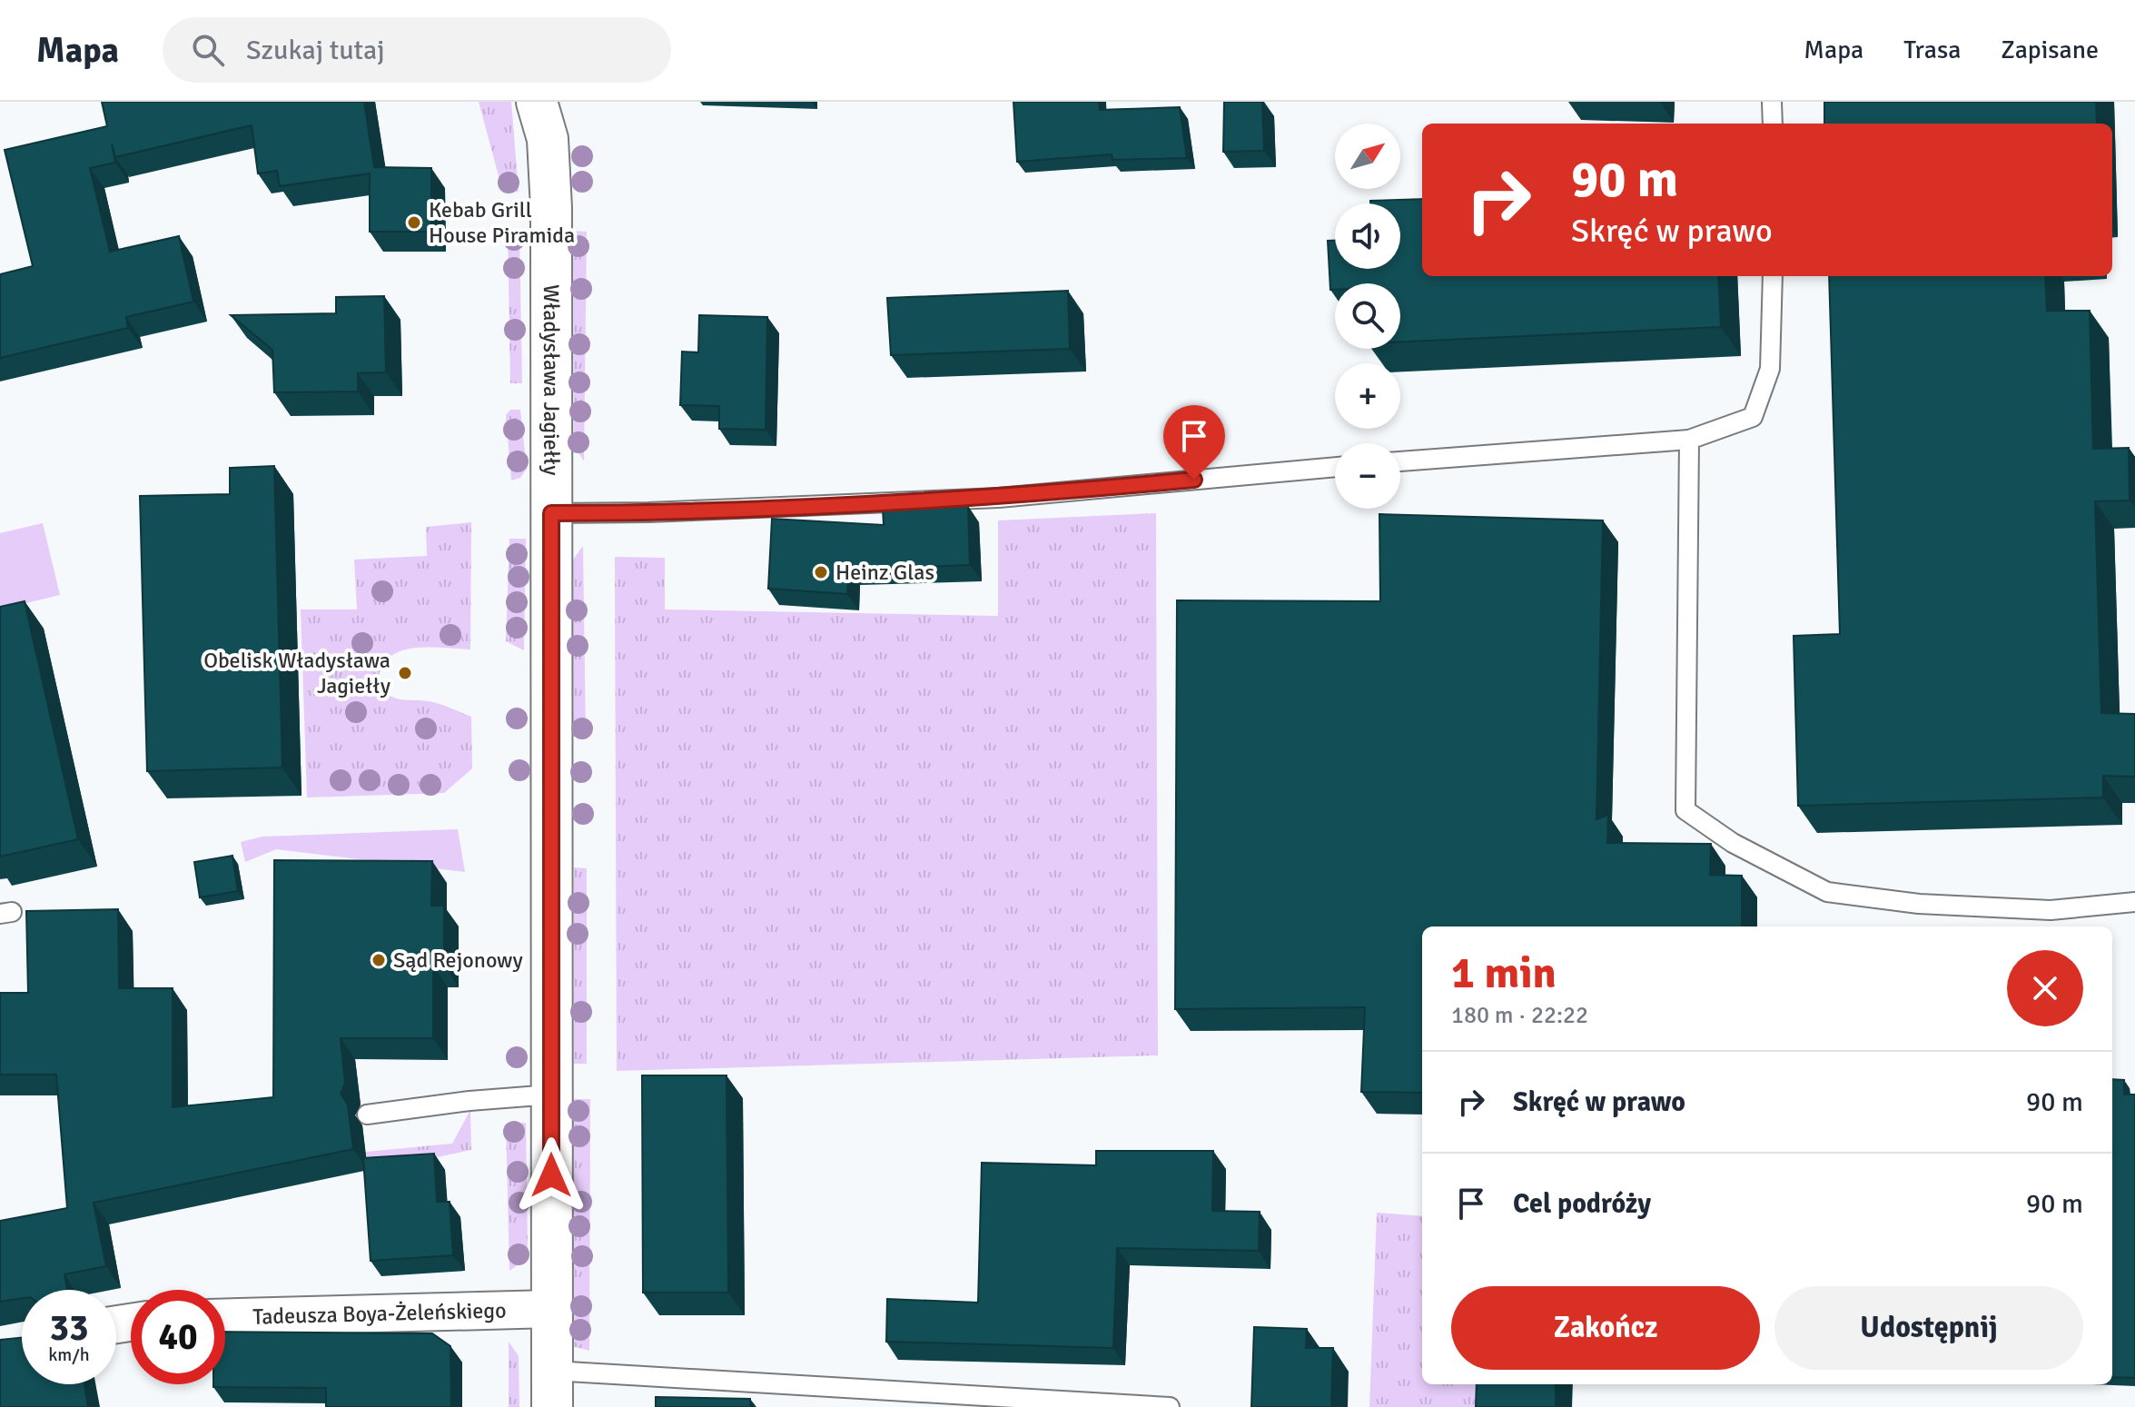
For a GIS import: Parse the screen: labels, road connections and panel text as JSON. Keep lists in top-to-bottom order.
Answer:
{
  "streets": {
    "street": ["Władysława Jagiełły", "Tadeusza Boya-Żeleńskiego"]
  },
  "crossings": [
    ["Władysława Jagiełły", "Tadeusza Boya-Żeleńskiego"]
  ],
  "places": [
    "Kebab Grill House Piramida",
    "Heinz Glas",
    "Obelisk Władysława Jagiełły",
    "Sąd Rejonowy"
  ],
  "north": "top right",
  "page": {
    "header": "Mapa",
    "search": "Szukaj tutaj",
    "nav": ["Mapa", "Trasa", "Zapisane"],
    "map_buttons": ["+", "−"],
    "turn": ["90 m", "Skręć w prawo"],
    "heading": ["1 min", "180 m · 22:22"],
    "list": [
      {
        "name": "Skręć w prawo",
        "value": "90 m"
      },
      {
        "name": "Cel podróży",
        "value": "90 m"
      }
    ],
    "buttons": ["Zakończ", "Udostępnij"],
    "speed": "33 km/h",
    "limit": "40"
  }
}
